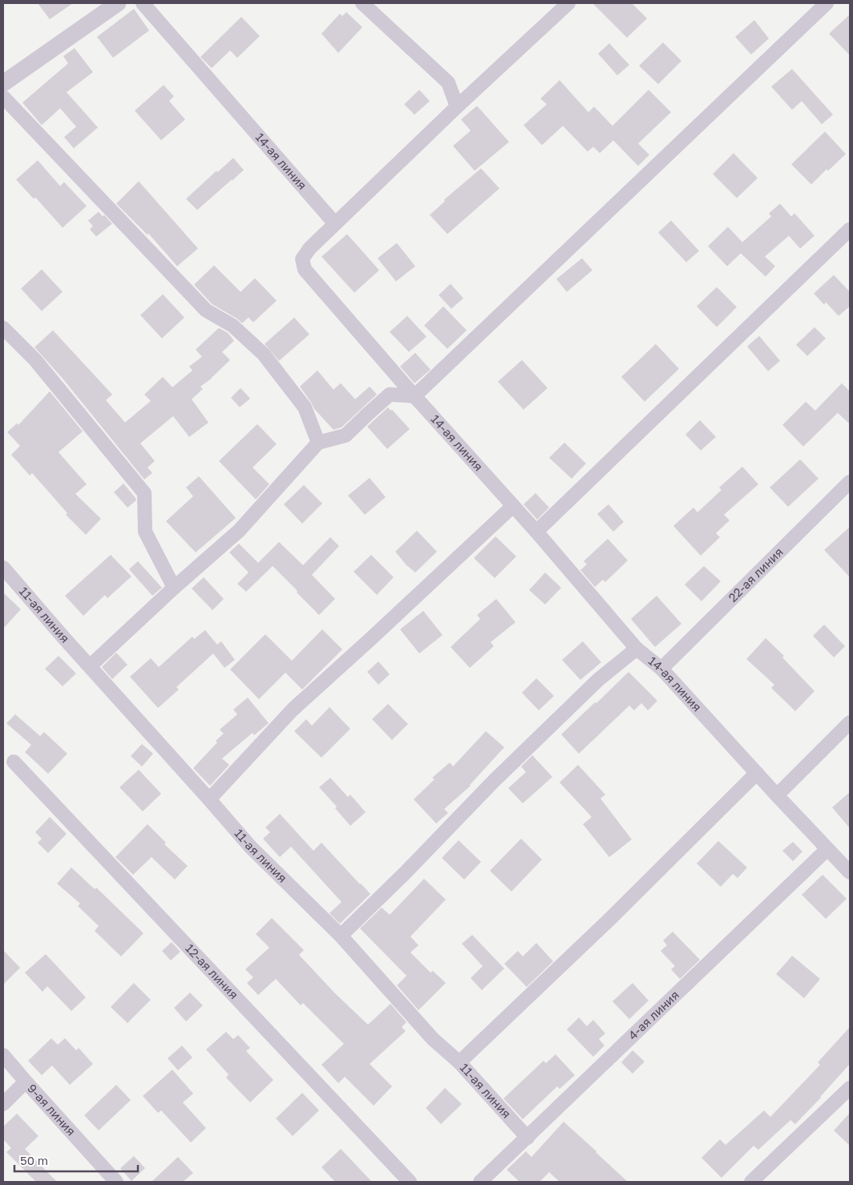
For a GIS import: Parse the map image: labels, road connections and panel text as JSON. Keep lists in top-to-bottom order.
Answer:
{
  "streets": {
    "street": [
      "14-ая линия",
      "22-ая линия",
      "11-ая линия",
      "12-ая линия",
      "4-ая линия",
      "9-ая линия"
    ]
  },
  "crossings": [
    ["14-ая линия", "22-ая линия"],
    ["14-ая линия", "4-ая линия"],
    ["11-ая линия", "4-ая линия"]
  ],
  "scale_bar": "50 m"
}
